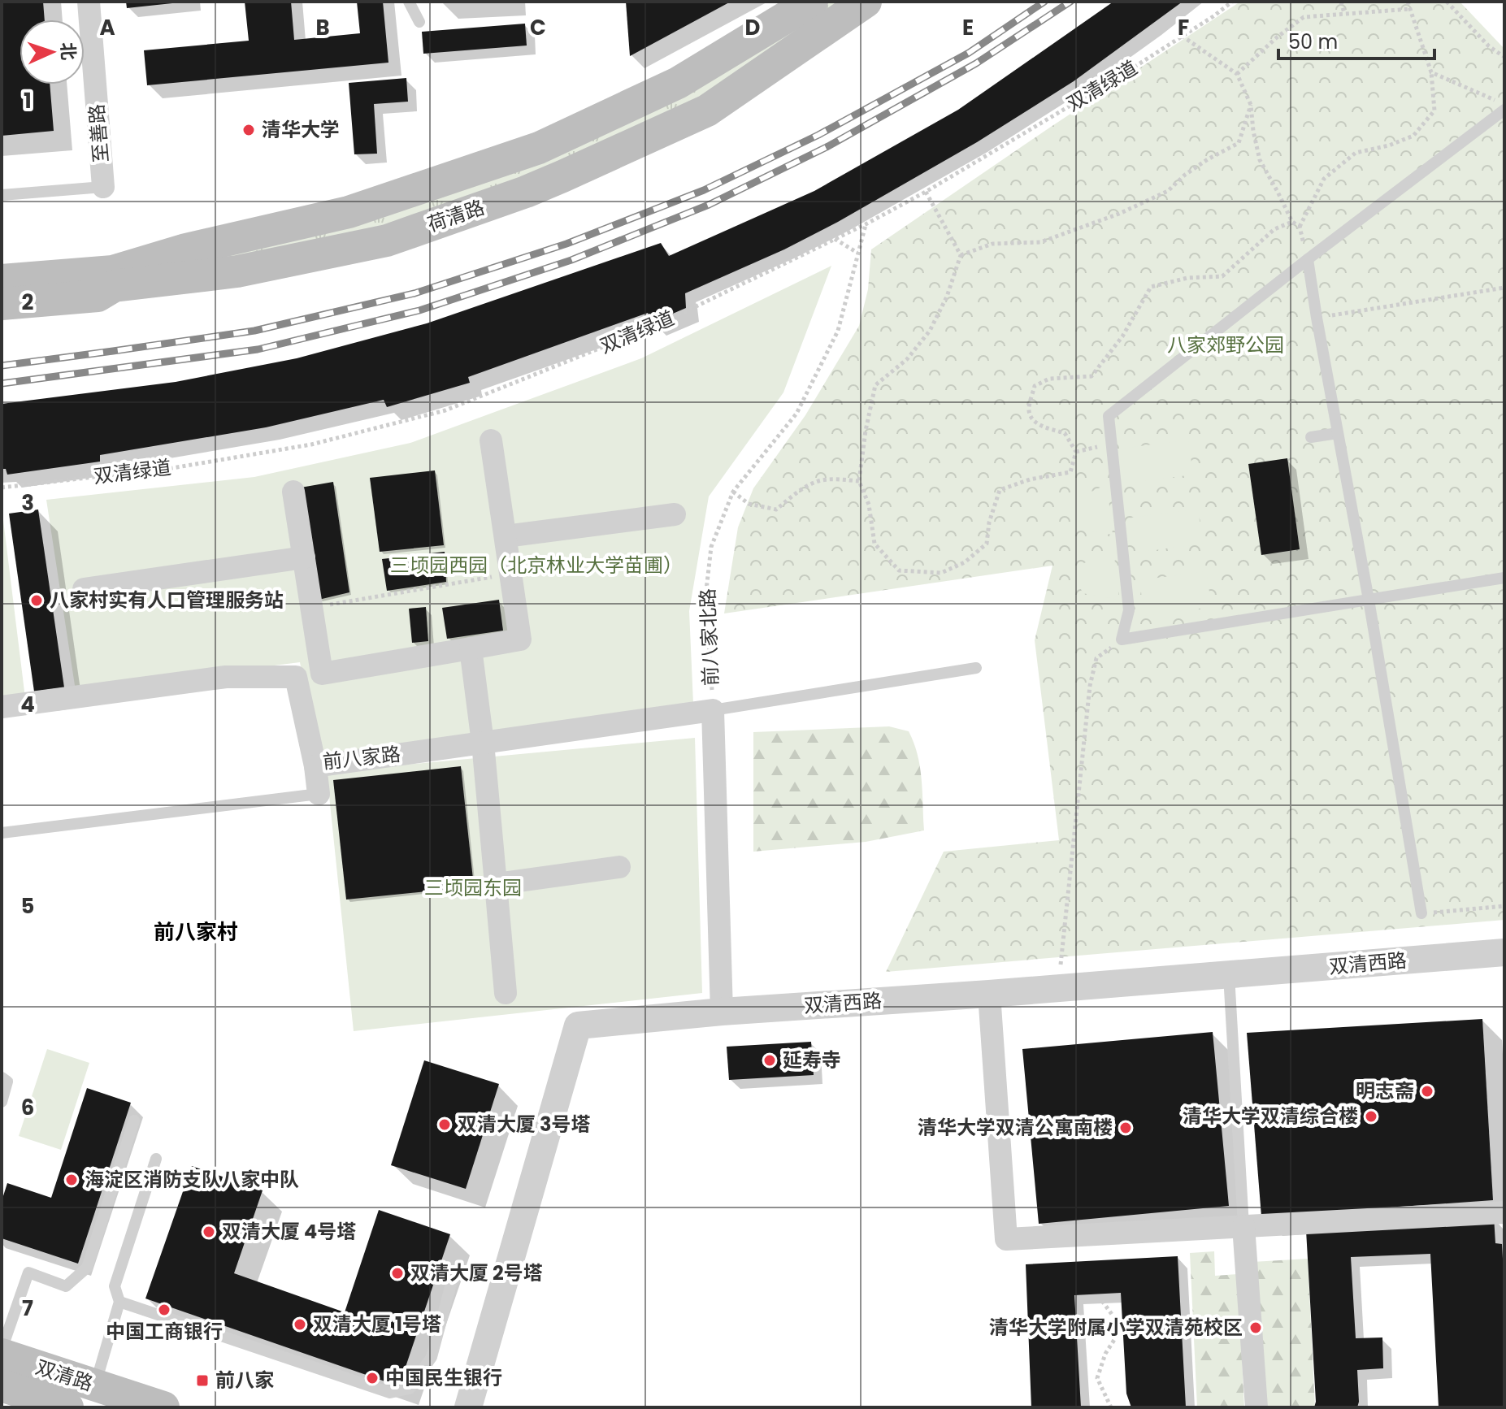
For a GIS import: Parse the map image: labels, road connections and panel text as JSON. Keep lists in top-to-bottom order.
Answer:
{
  "streets": {
    "main road": ["荷清路", "双清路"],
    "street": [
      "至善路",
      "前八家北路",
      "前八家路",
      "双清西路"
    ],
    "path": ["双清绿道"]
  },
  "crossings": [
    ["双清绿道", "前八家北路"],
    ["前八家北路", "前八家路"],
    ["前八家北路", "双清西路"]
  ],
  "districts": ["前八家村"],
  "parks": ["八家郊野公园", "三顷园西园（北京林业大学苗圃）", "三顷园东园"],
  "places": {
    "other": [
      "清华大学",
      "八家村实有人口管理服务站",
      "延寿寺",
      "明志斋",
      "清华大学双清综合楼",
      "双清大厦 3号塔",
      "清华大学双清公寓南楼",
      "海淀区消防支队八家中队",
      "双清大厦 4号塔",
      "双清大厦 2号塔",
      "中国工商银行",
      "双清大厦 1号塔",
      "清华大学附属小学双清苑校区",
      "中国民生银行"
    ],
    "transit": ["前八家"]
  },
  "scale_bar": "50 m",
  "north": "right",
  "grid": {
    "columns": [
      "A",
      "B",
      "C",
      "D",
      "E",
      "F"
    ],
    "rows": [
      "1",
      "2",
      "3",
      "4",
      "5",
      "6",
      "7"
    ]
  }
}
